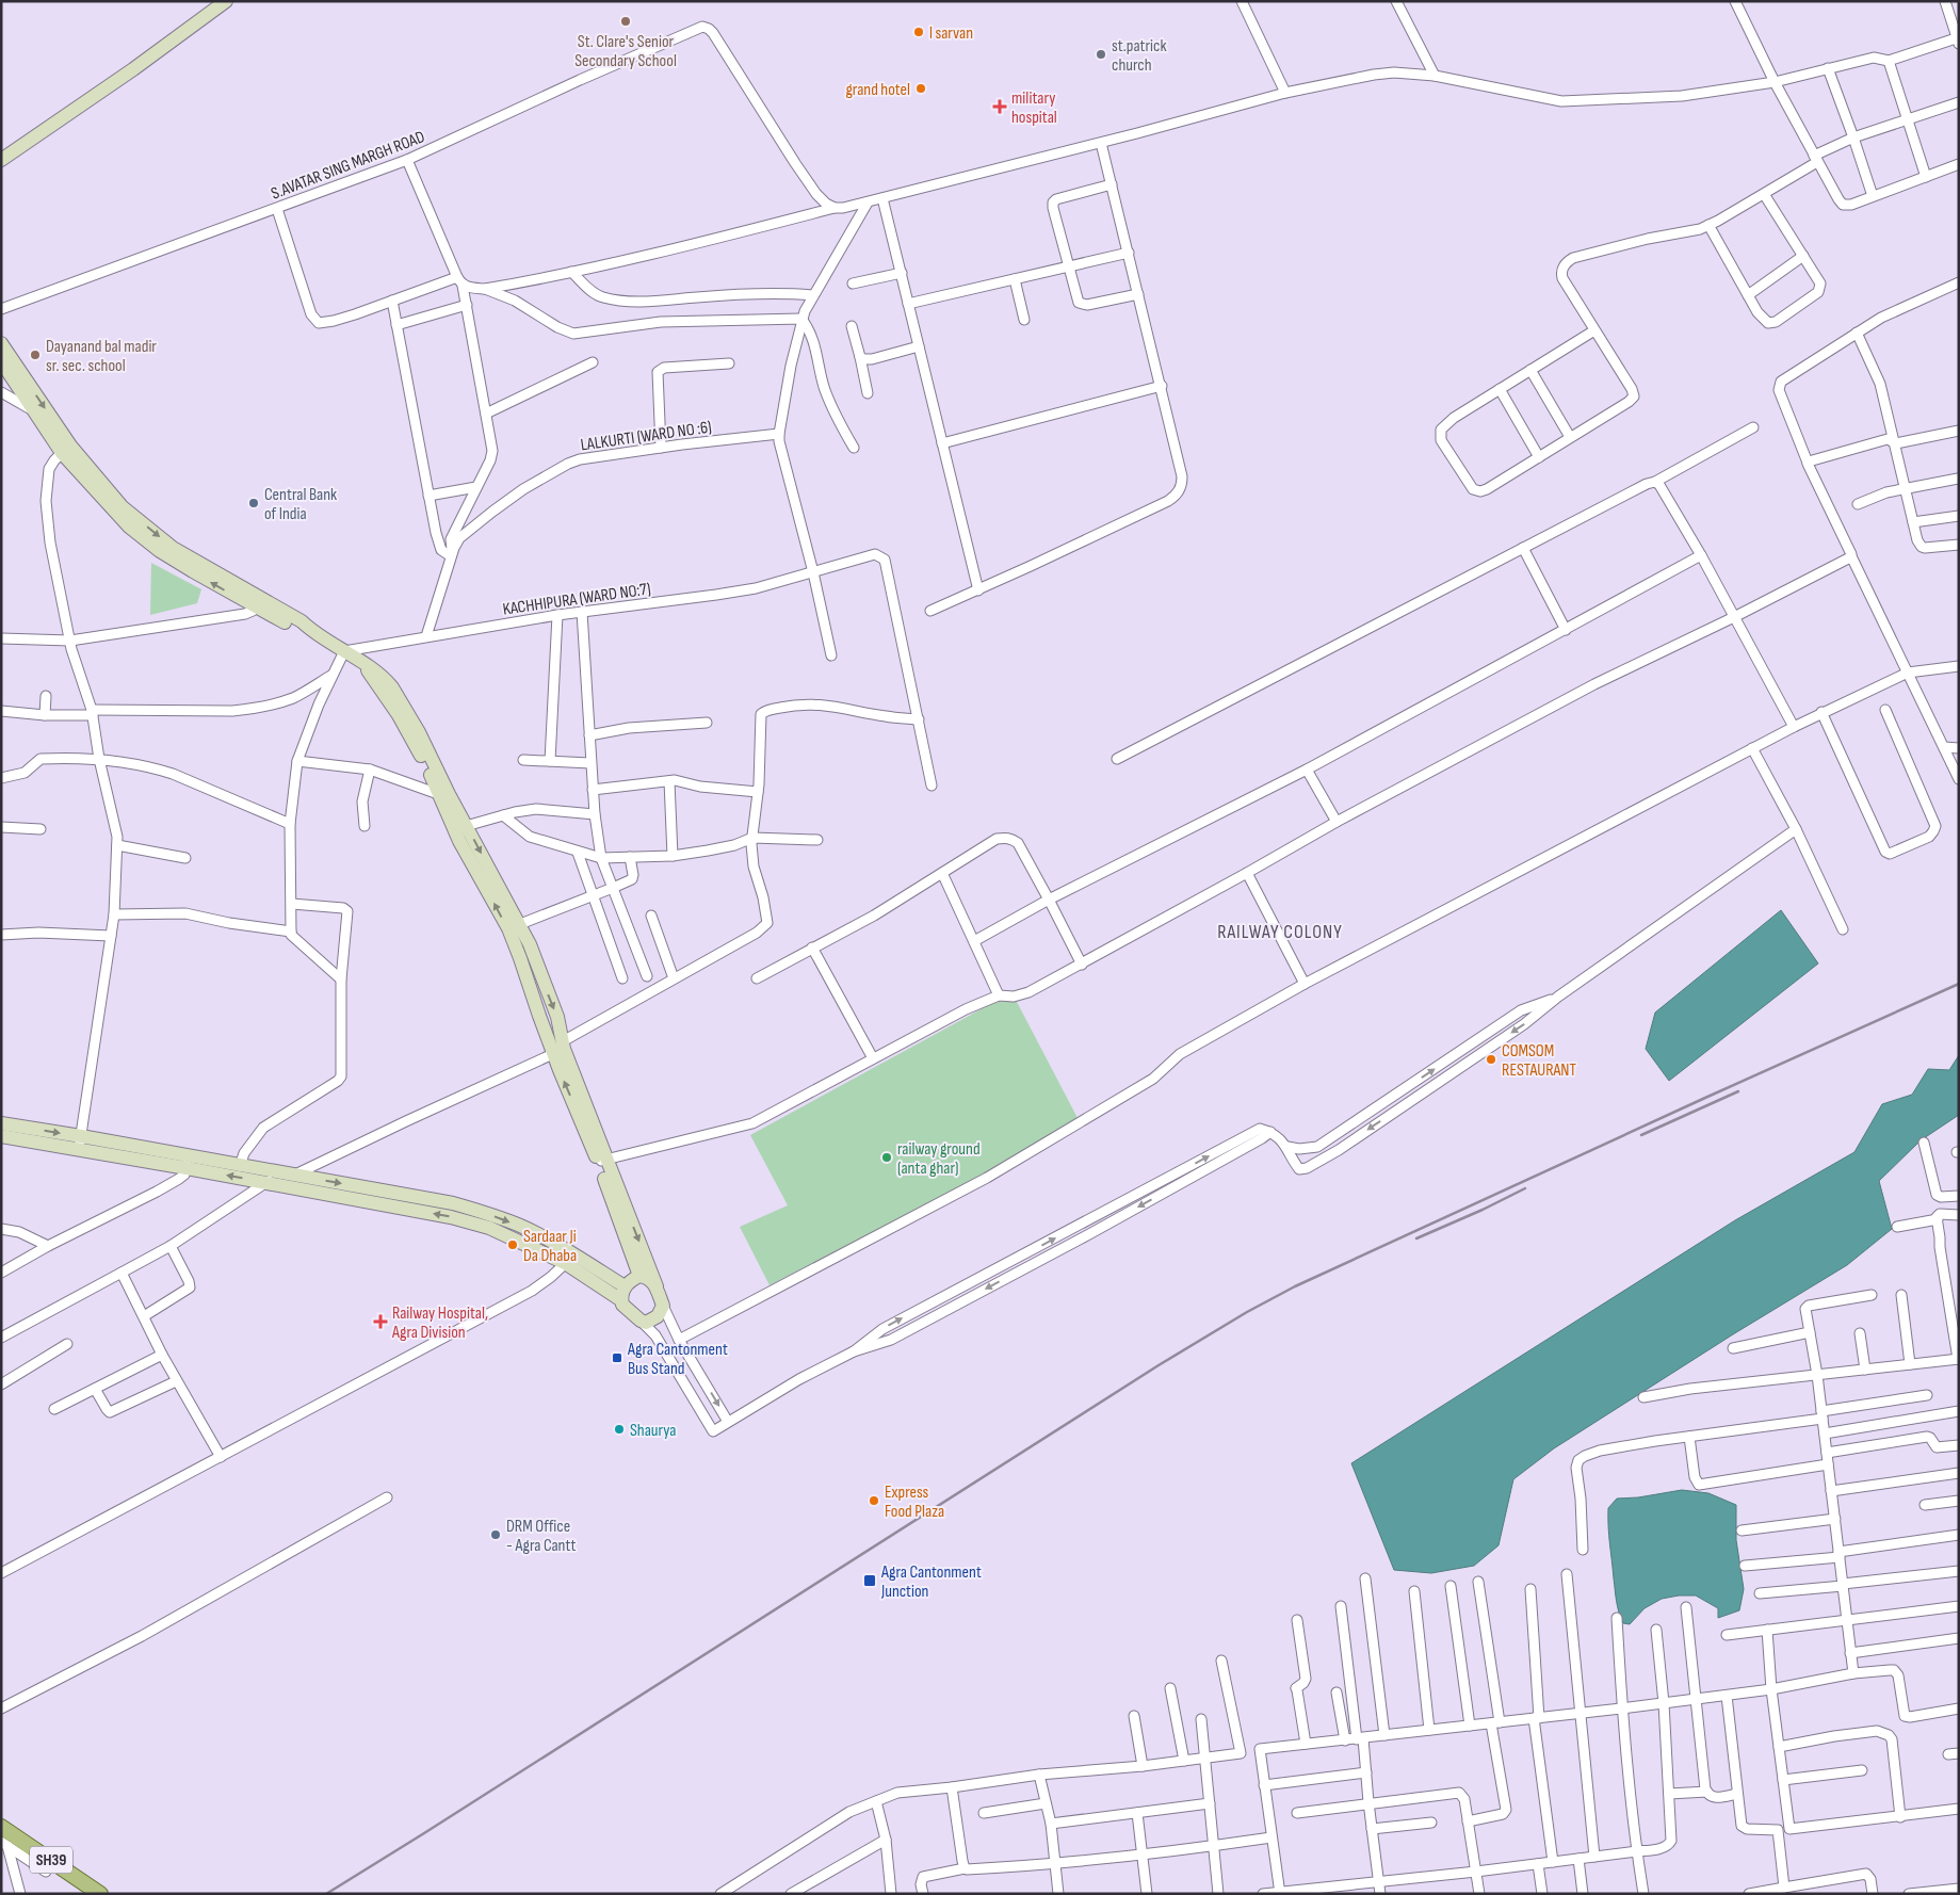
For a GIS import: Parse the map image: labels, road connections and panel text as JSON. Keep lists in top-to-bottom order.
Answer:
{
  "streets": {
    "main road": ["SH39"],
    "street": ["S.AVATAR SING MARGH ROAD", "LALKURTI (WARD NO :6)", "KACHHIPURA (WARD NO:7)"]
  },
  "districts": ["RAILWAY COLONY"],
  "places": {
    "other": [
      "St. Clare's Senior Secondary School",
      "l sarvan",
      "st.patrick church",
      "grand hotel",
      "Dayanand bal madir sr. sec. school",
      "Central Bank of India",
      "COMSOM RESTAURANT",
      "railway ground (anta ghar)",
      "Sardaar Ji Da Dhaba",
      "Shaurya",
      "Express Food Plaza",
      "DRM Office - Agra Cantt"
    ],
    "health": ["military hospital", "Railway Hospital, Agra Division"],
    "transit": ["Agra Cantonment Bus Stand", "Agra Cantonment Junction"]
  }
}
